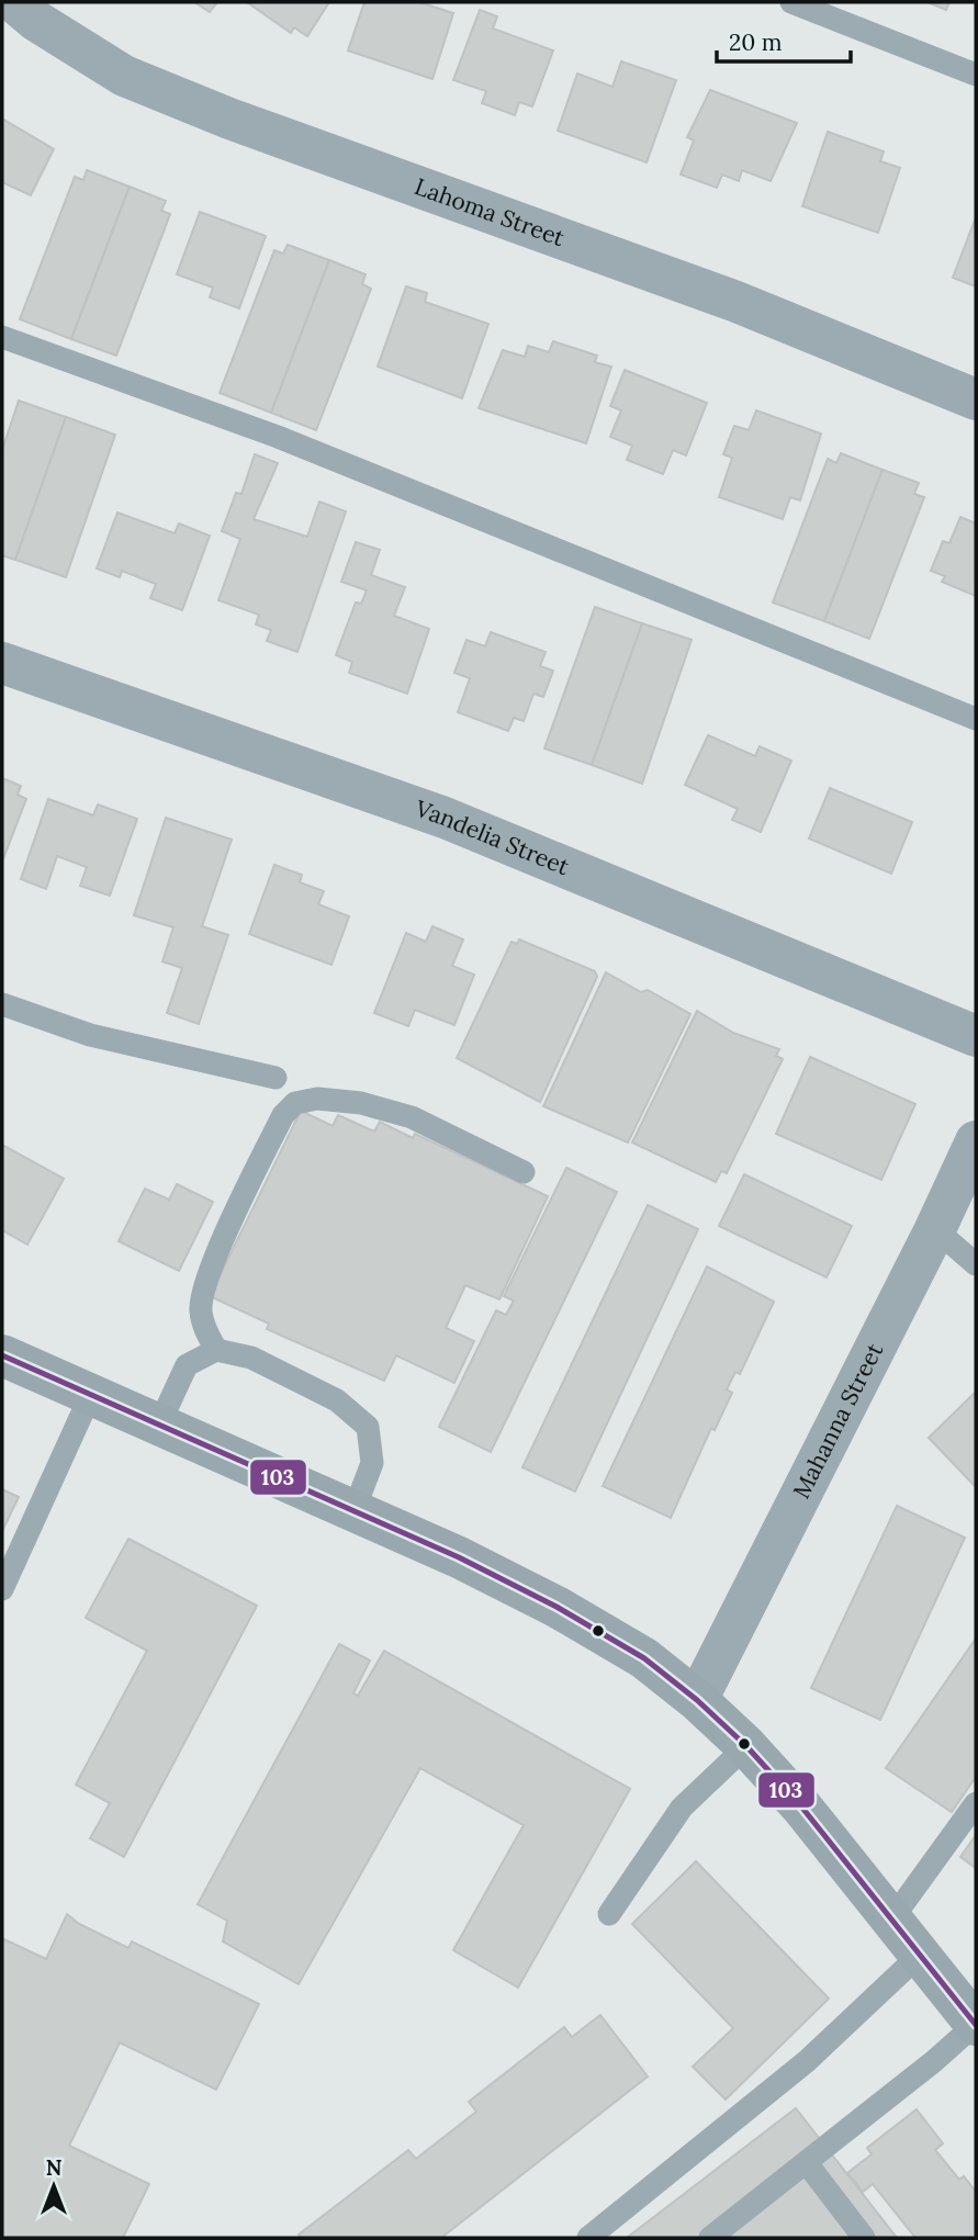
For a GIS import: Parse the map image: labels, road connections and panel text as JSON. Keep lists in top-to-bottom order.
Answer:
{
  "streets": {
    "street": ["Lahoma Street", "Vandelia Street", "Mahanna Street"]
  },
  "lines": ["transit line 103"],
  "scale_bar": "20 m",
  "north": "top"
}
